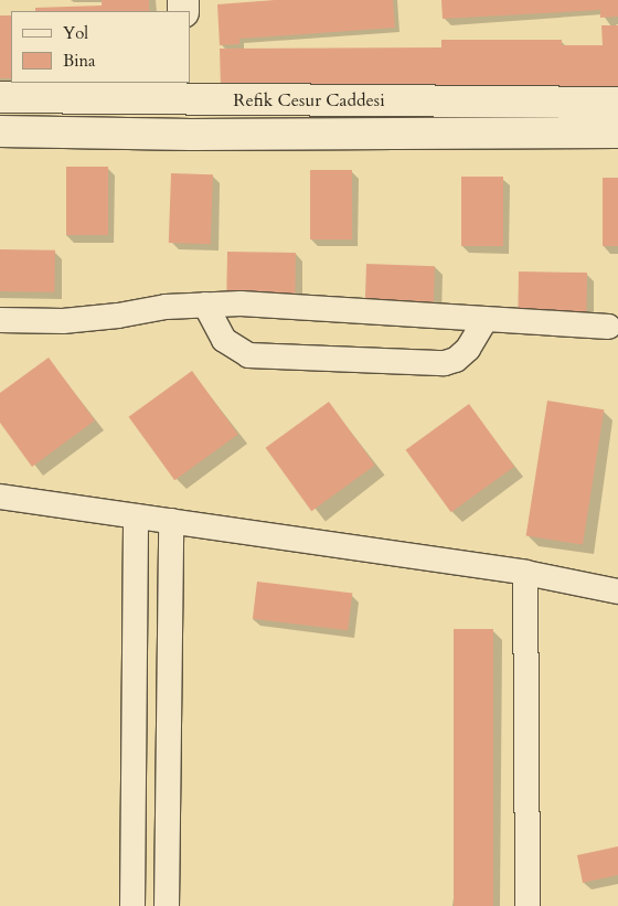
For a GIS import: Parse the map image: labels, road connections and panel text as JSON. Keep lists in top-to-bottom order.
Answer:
{
  "streets": {
    "street": ["Refik Cesur Caddesi"]
  },
  "legend": ["Yol", "Bina"]
}
